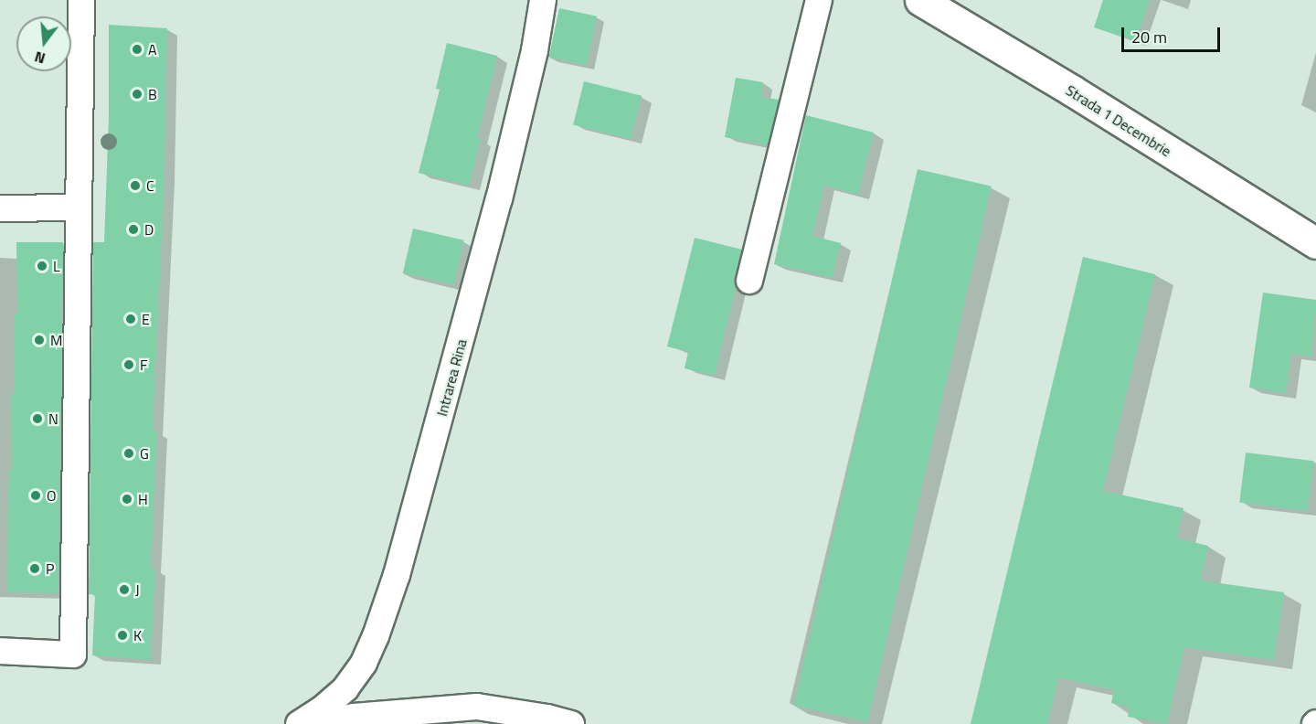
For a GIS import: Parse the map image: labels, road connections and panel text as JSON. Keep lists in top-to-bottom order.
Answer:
{
  "streets": {
    "main road": ["Strada 1 Decembrie"],
    "street": ["Intrarea Rina"]
  },
  "places": [
    "A",
    "B",
    "C",
    "D",
    "L",
    "E",
    "M",
    "F",
    "N",
    "G",
    "O",
    "H",
    "P",
    "J",
    "K"
  ],
  "scale_bar": "20 m",
  "north": "bottom"
}
